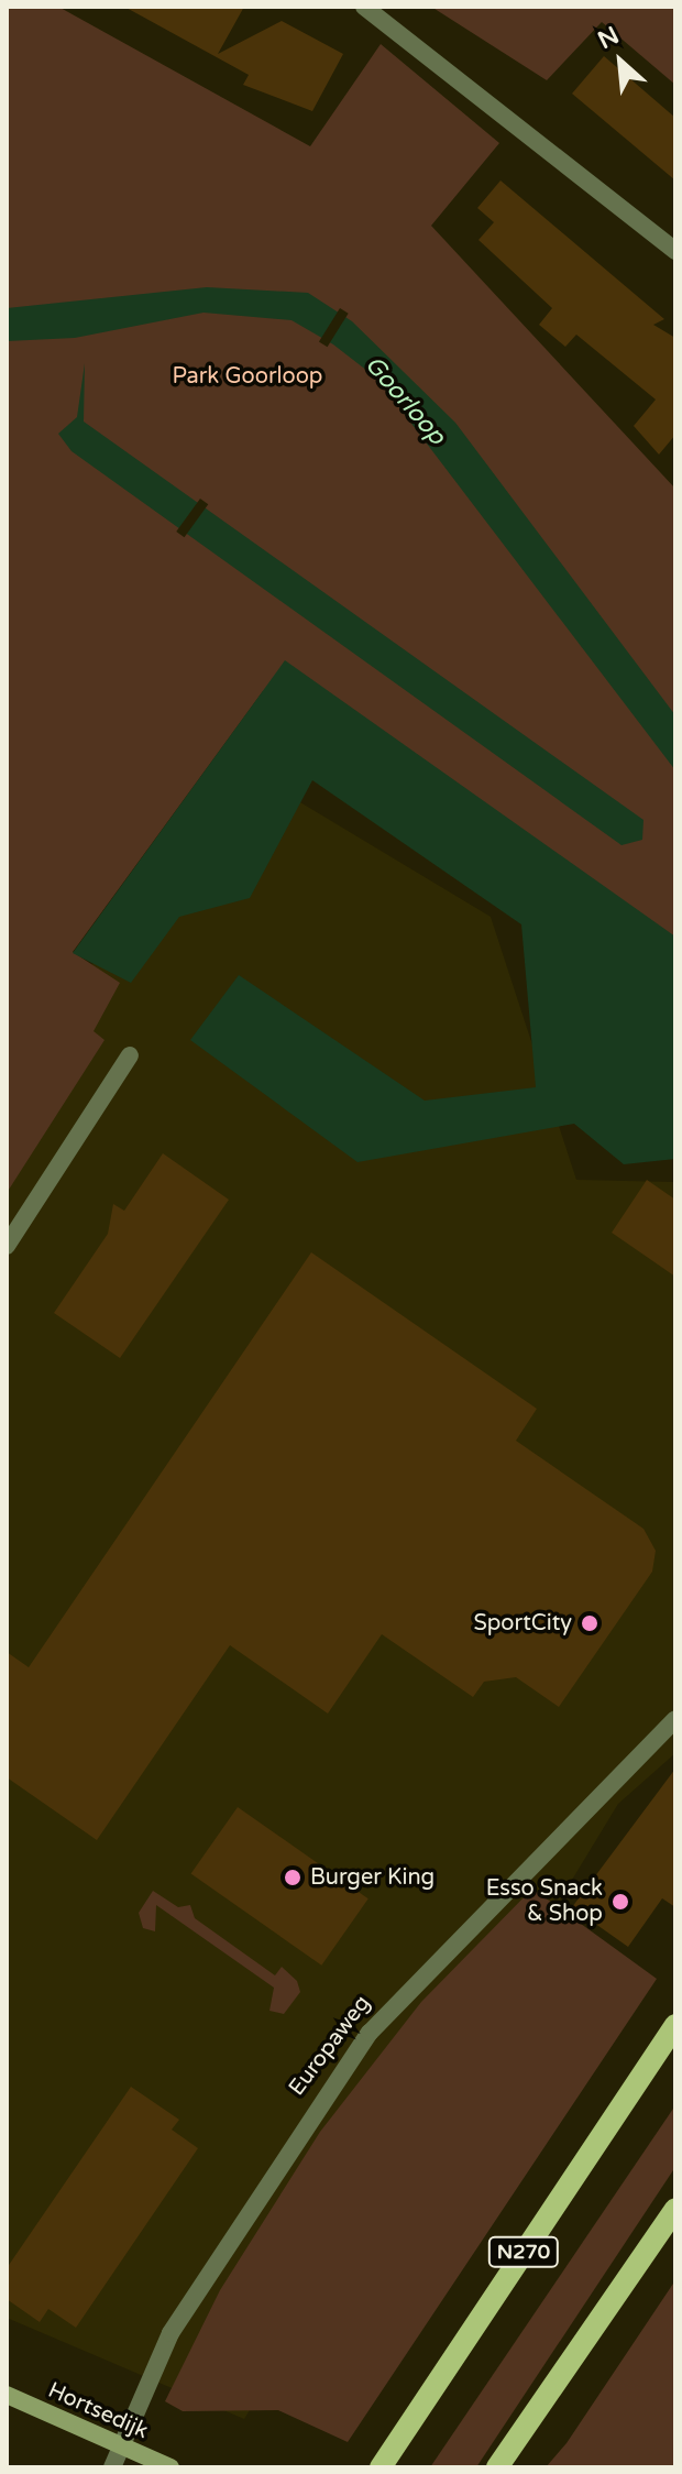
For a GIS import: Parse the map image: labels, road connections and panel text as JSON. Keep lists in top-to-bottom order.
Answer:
{
  "streets": {
    "main road": ["N270"],
    "street": ["Europaweg", "Hortsedijk"]
  },
  "crossings": [
    ["Europaweg", "Hortsedijk"]
  ],
  "water": ["Goorloop"],
  "parks": ["Park Goorloop"],
  "places": ["SportCity", "Burger King", "Esso Snack & Shop"],
  "north": "top left"
}
